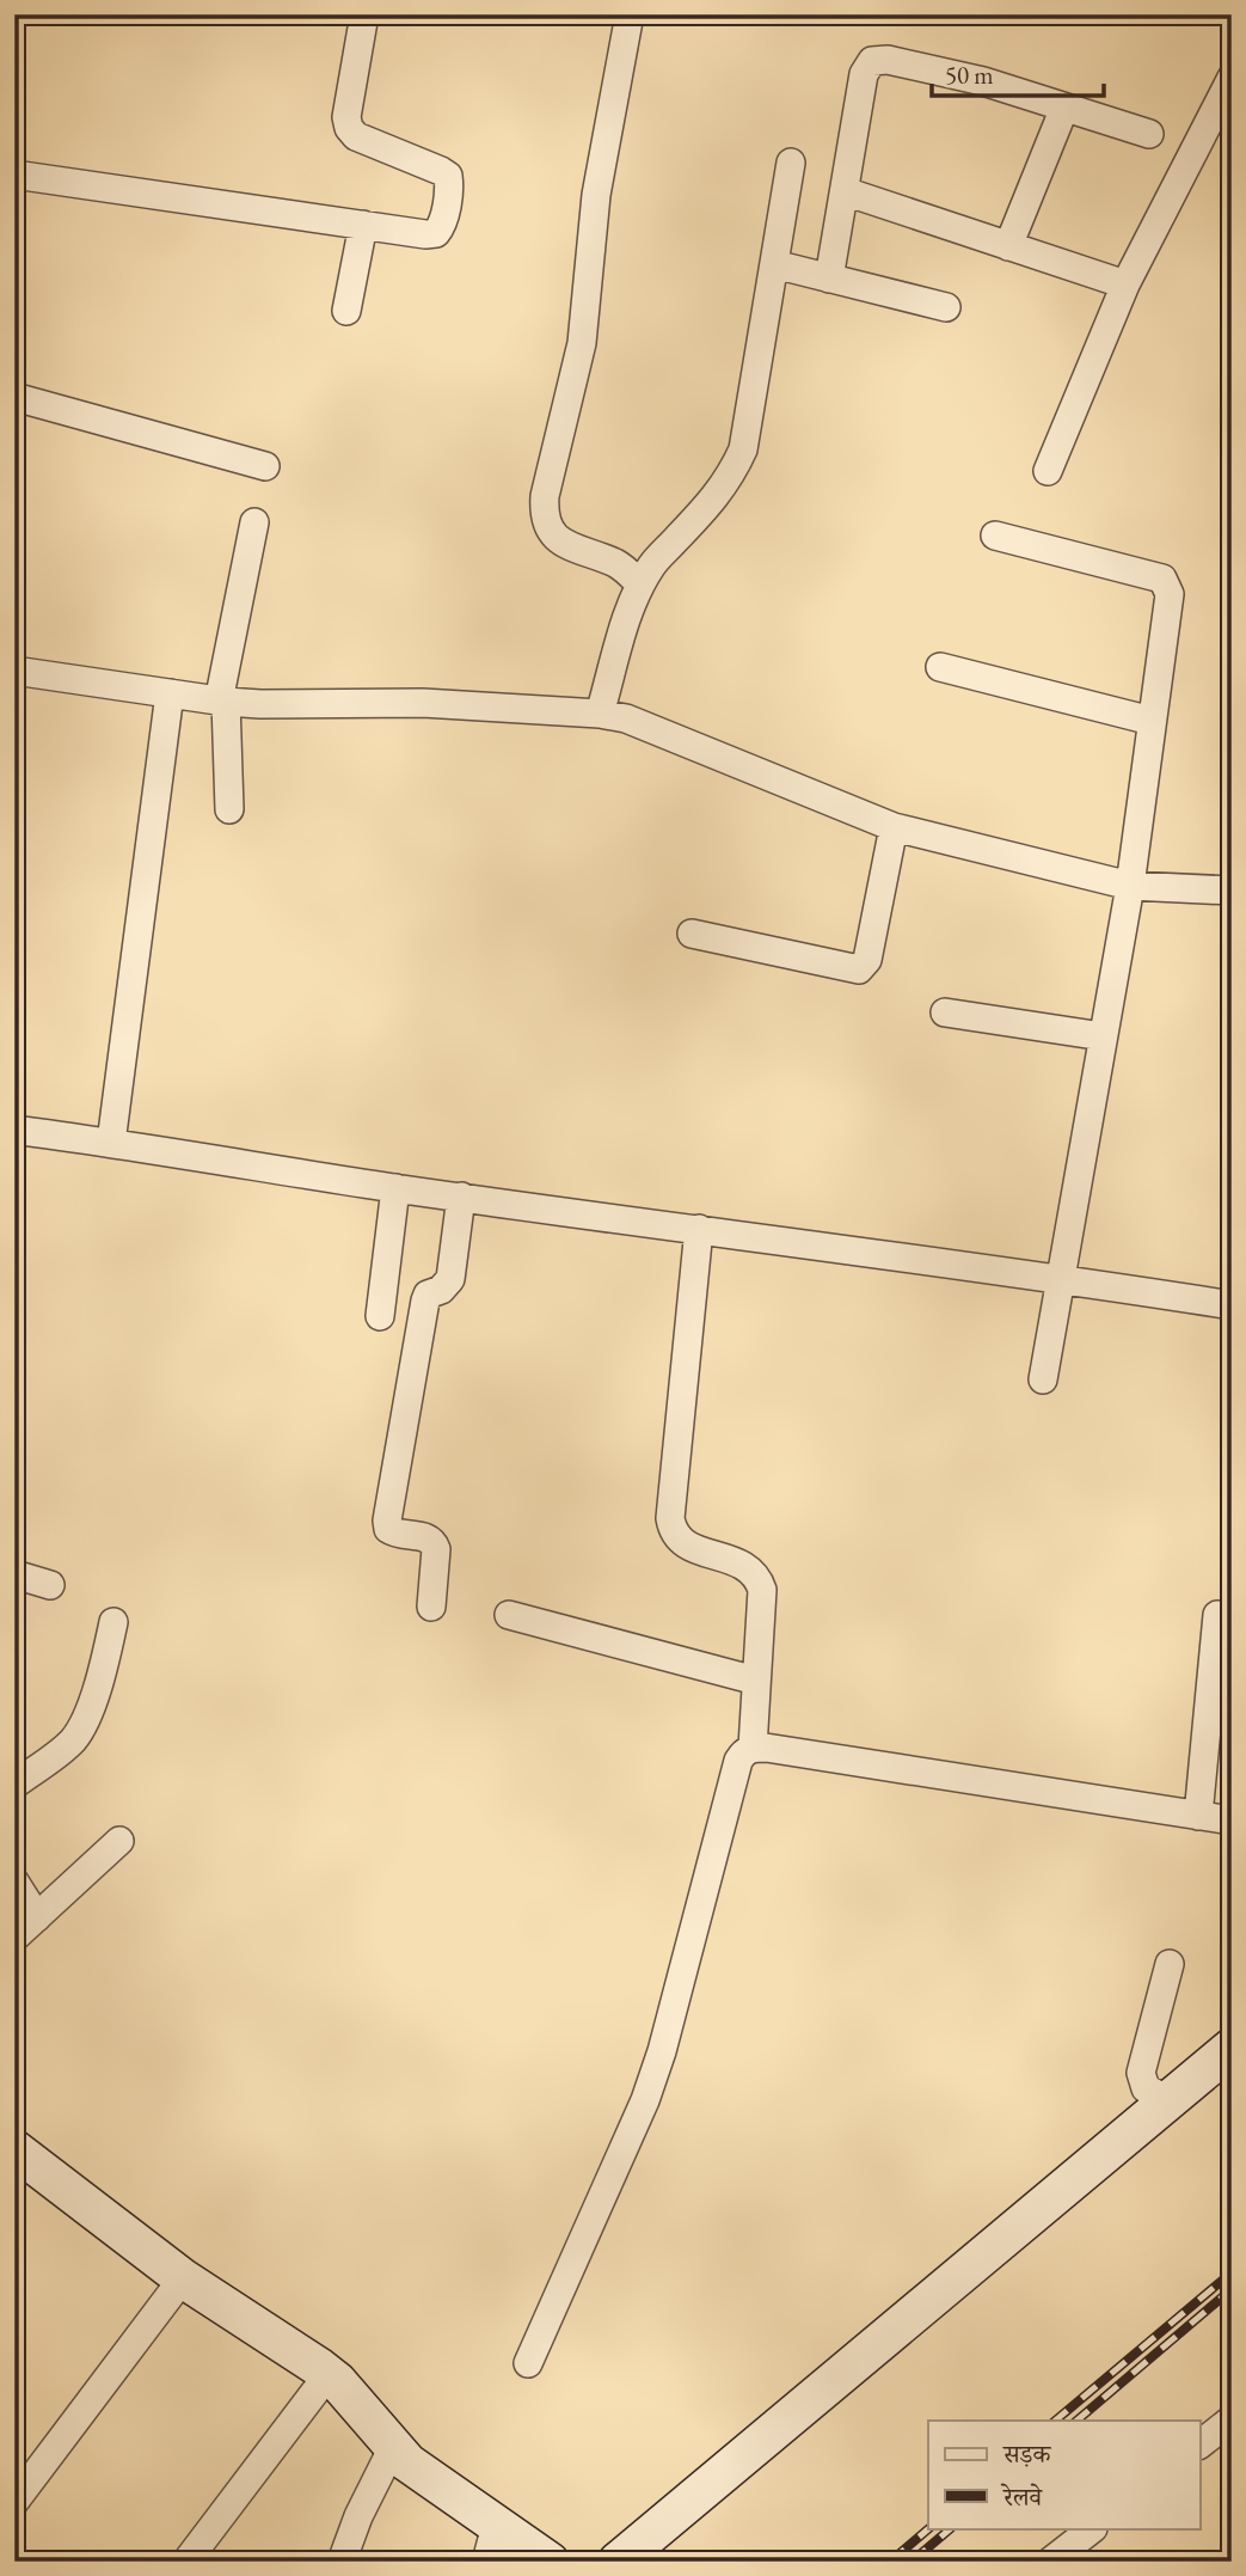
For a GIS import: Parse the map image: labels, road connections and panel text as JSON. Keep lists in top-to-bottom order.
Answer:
{
  "legend": ["सड़क", "रेलवे"],
  "scale_bar": "50 m"
}
